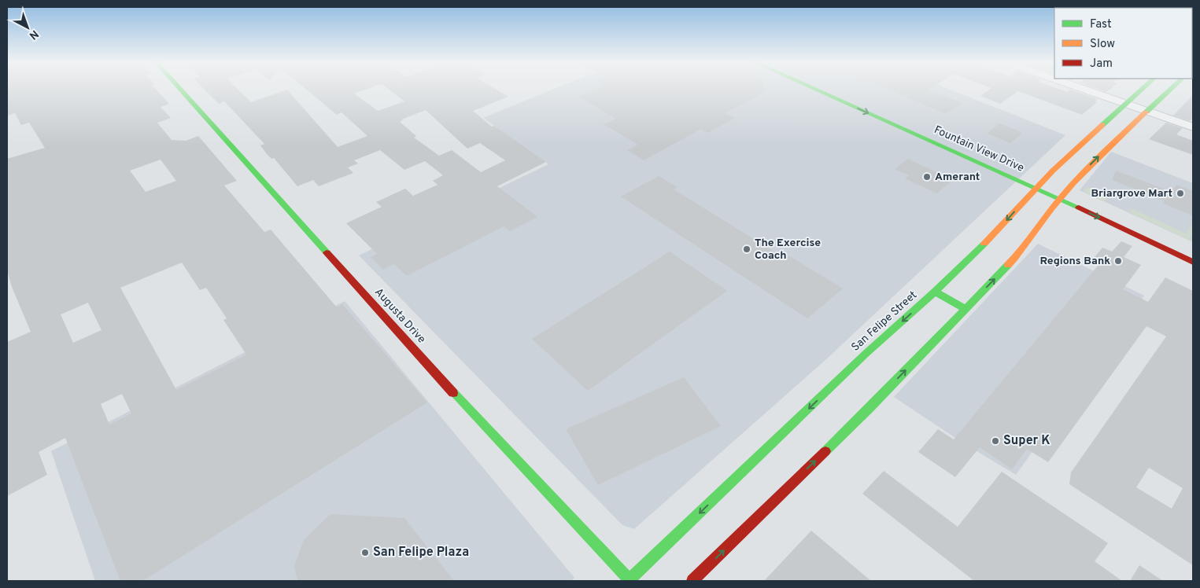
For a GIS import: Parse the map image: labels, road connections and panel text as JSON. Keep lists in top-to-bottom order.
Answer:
{
  "streets": {
    "main road": ["Fountain View Drive", "Augusta Drive", "San Felipe Street"]
  },
  "crossings": [
    ["Fountain View Drive", "San Felipe Street"],
    ["Augusta Drive", "San Felipe Street"]
  ],
  "one_way": ["Fountain View Drive"],
  "places": [
    "Amerant",
    "Briargrove Mart",
    "The Exercise Coach",
    "Regions Bank",
    "Super K",
    "San Felipe Plaza"
  ],
  "legend": ["Fast", "Slow", "Jam"],
  "north": "bottom right"
}
